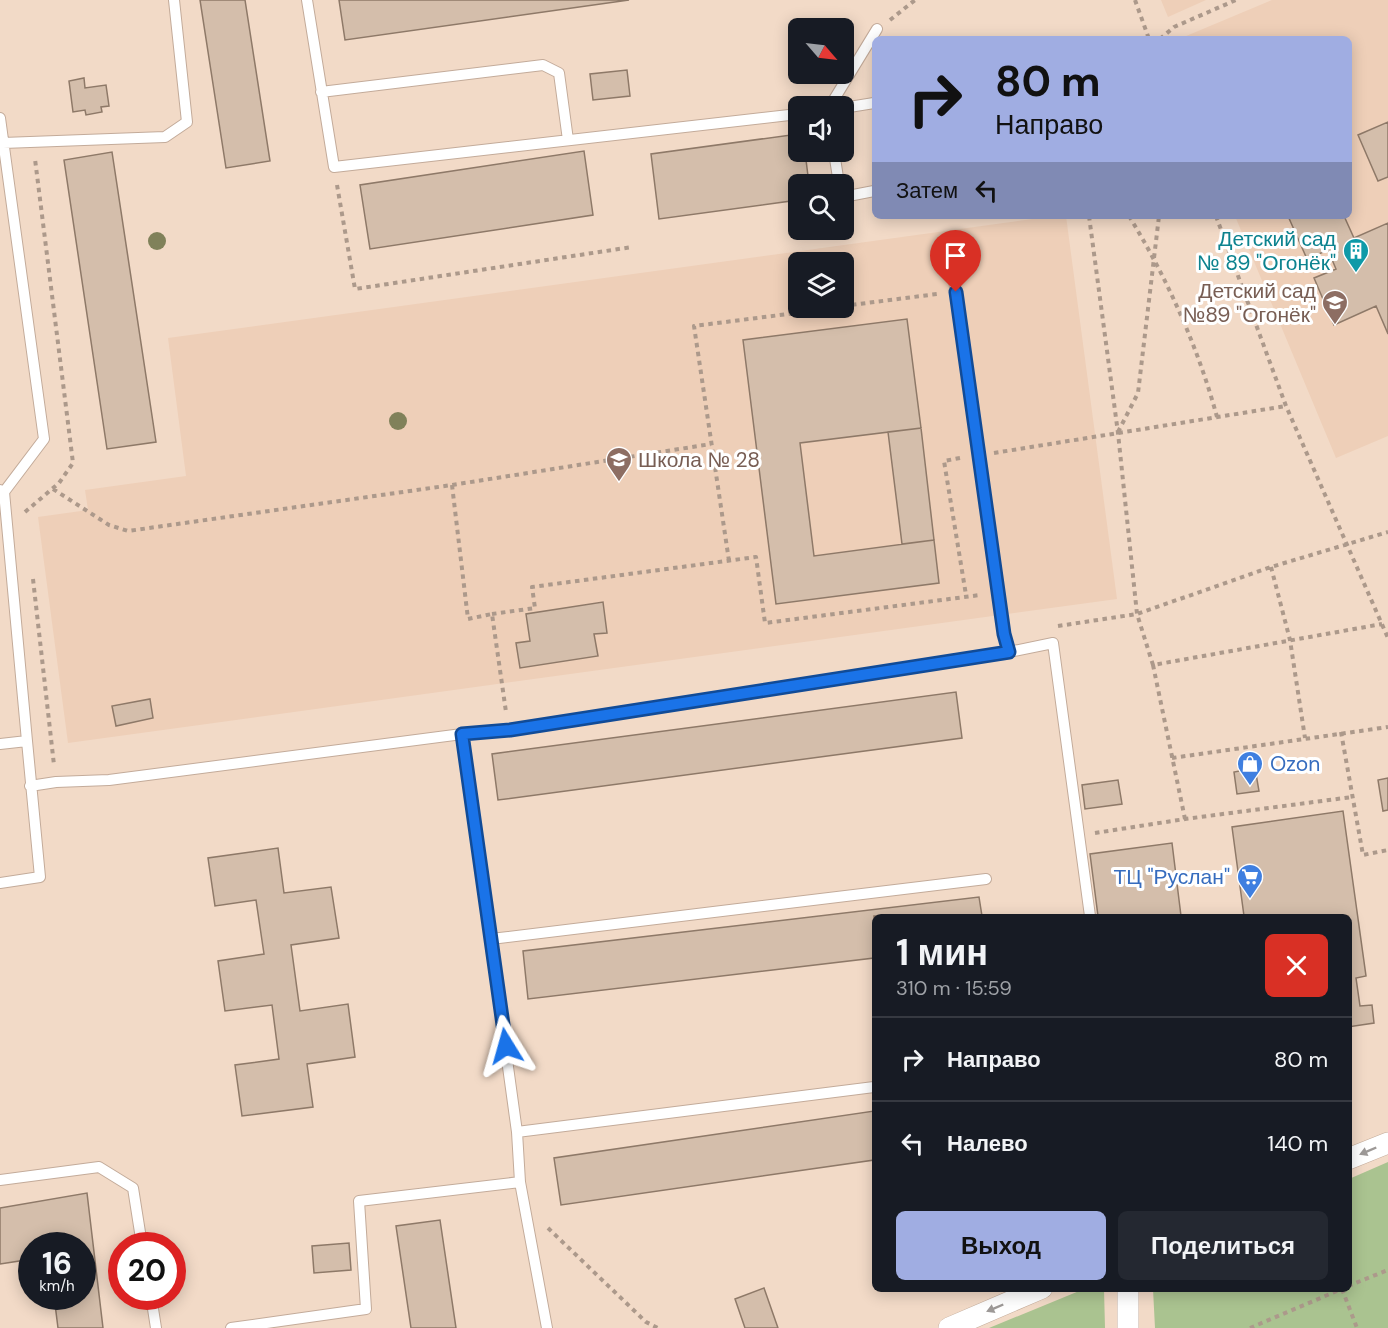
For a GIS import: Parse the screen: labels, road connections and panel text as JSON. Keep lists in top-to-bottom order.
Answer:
{
  "places": {
    "building": ["Детский сад № 89 \"Огонёк\""],
    "school or university": ["Детский сад №89 \"Огонёк\"", "Школа № 28"],
    "shop": ["Ozon"],
    "supermarket": ["ТЦ \"Руслан\""]
  },
  "north": "bottom right",
  "page": {
    "turn": ["80 m", "Направо"],
    "then": "Затем",
    "heading": ["1 мин", "310 m · 15:59"],
    "list": [
      {
        "name": "Направо",
        "value": "80 m"
      },
      {
        "name": "Налево",
        "value": "140 m"
      }
    ],
    "buttons": ["Выход", "Поделиться"],
    "speed": "16 km/h",
    "limit": "20"
  }
}
